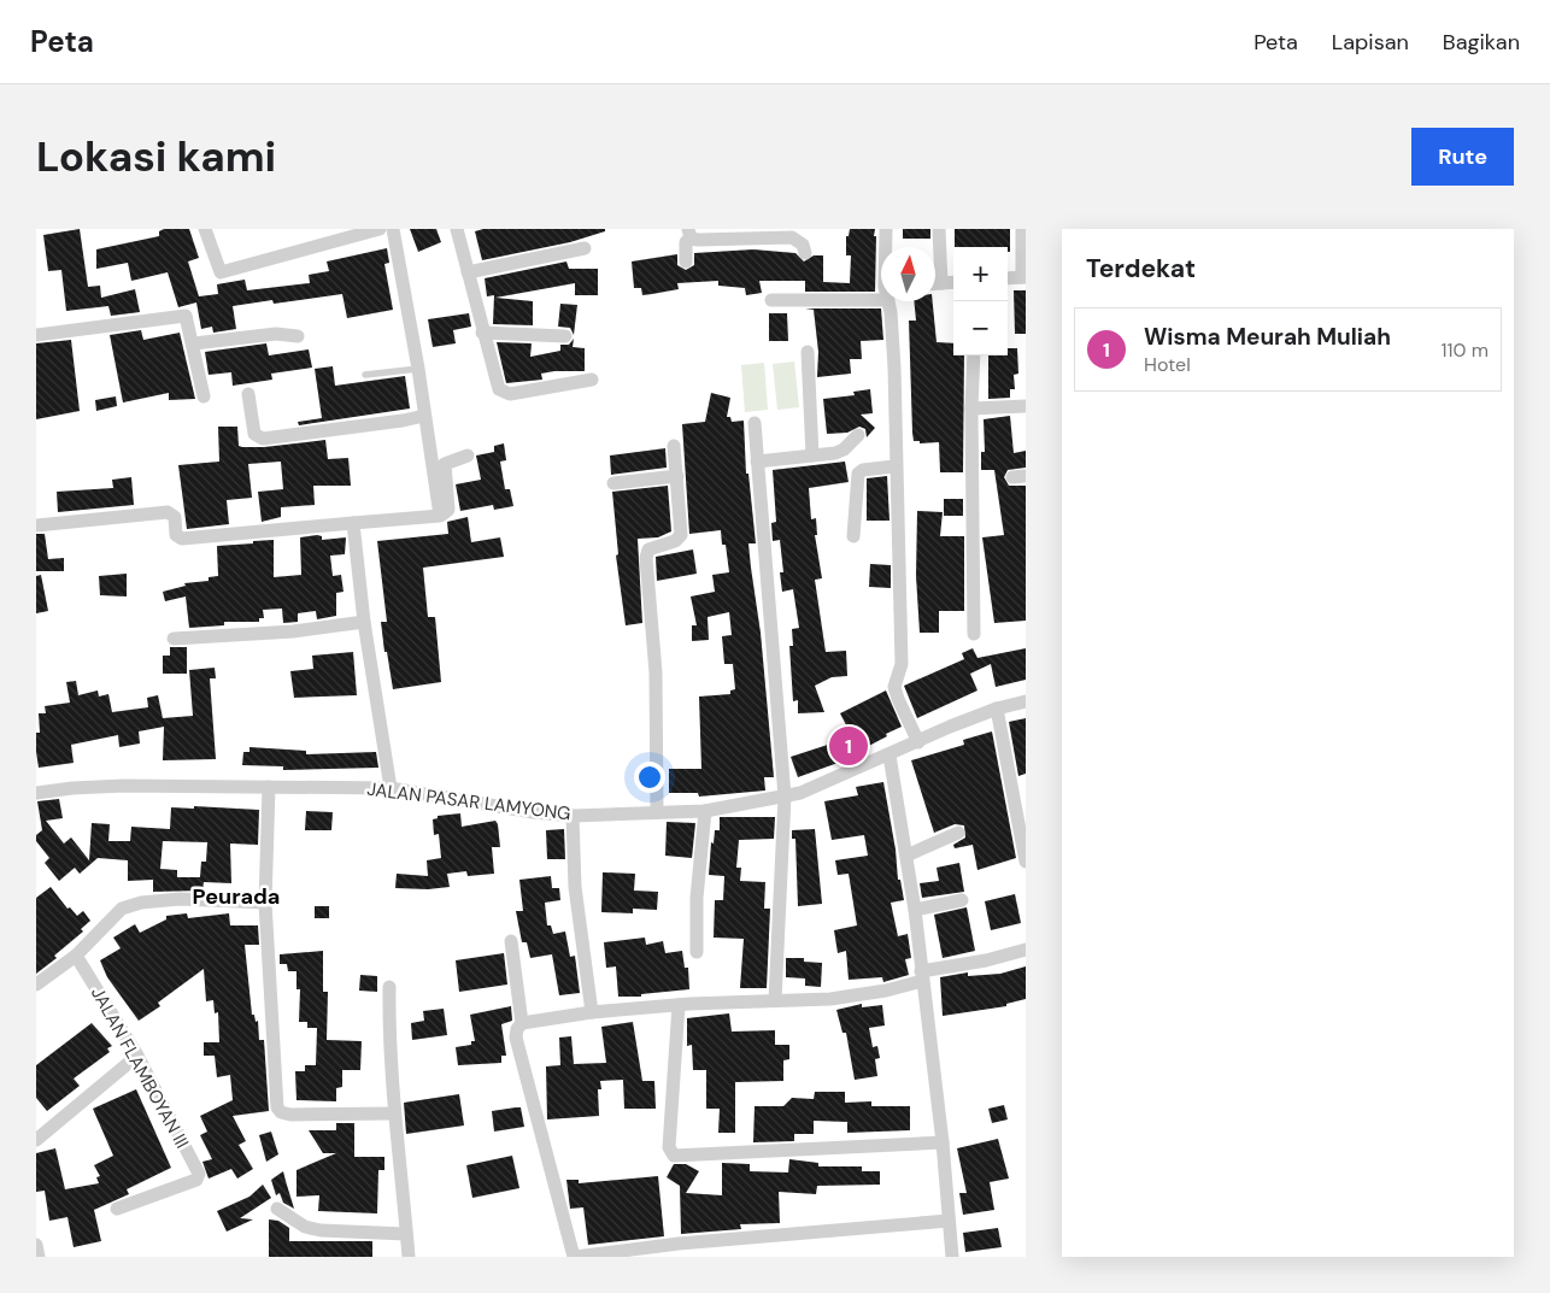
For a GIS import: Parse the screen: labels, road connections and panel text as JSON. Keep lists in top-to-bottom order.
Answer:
{
  "streets": {
    "street": ["JALAN PASAR LAMYONG", "JALAN FLAMBOYAN III"]
  },
  "districts": ["Peurada"],
  "north": "top",
  "page": {
    "header": "Peta",
    "nav": ["Peta", "Lapisan", "Bagikan"],
    "buttons": "Rute",
    "title": "Lokasi kami",
    "heading": "Terdekat",
    "map_buttons": ["+", "−"],
    "list": [
      {
        "mark": "1",
        "name": "Wisma Meurah Muliah",
        "note": "Hotel",
        "value": "110 m"
      }
    ],
    "pins": "1"
  }
}
